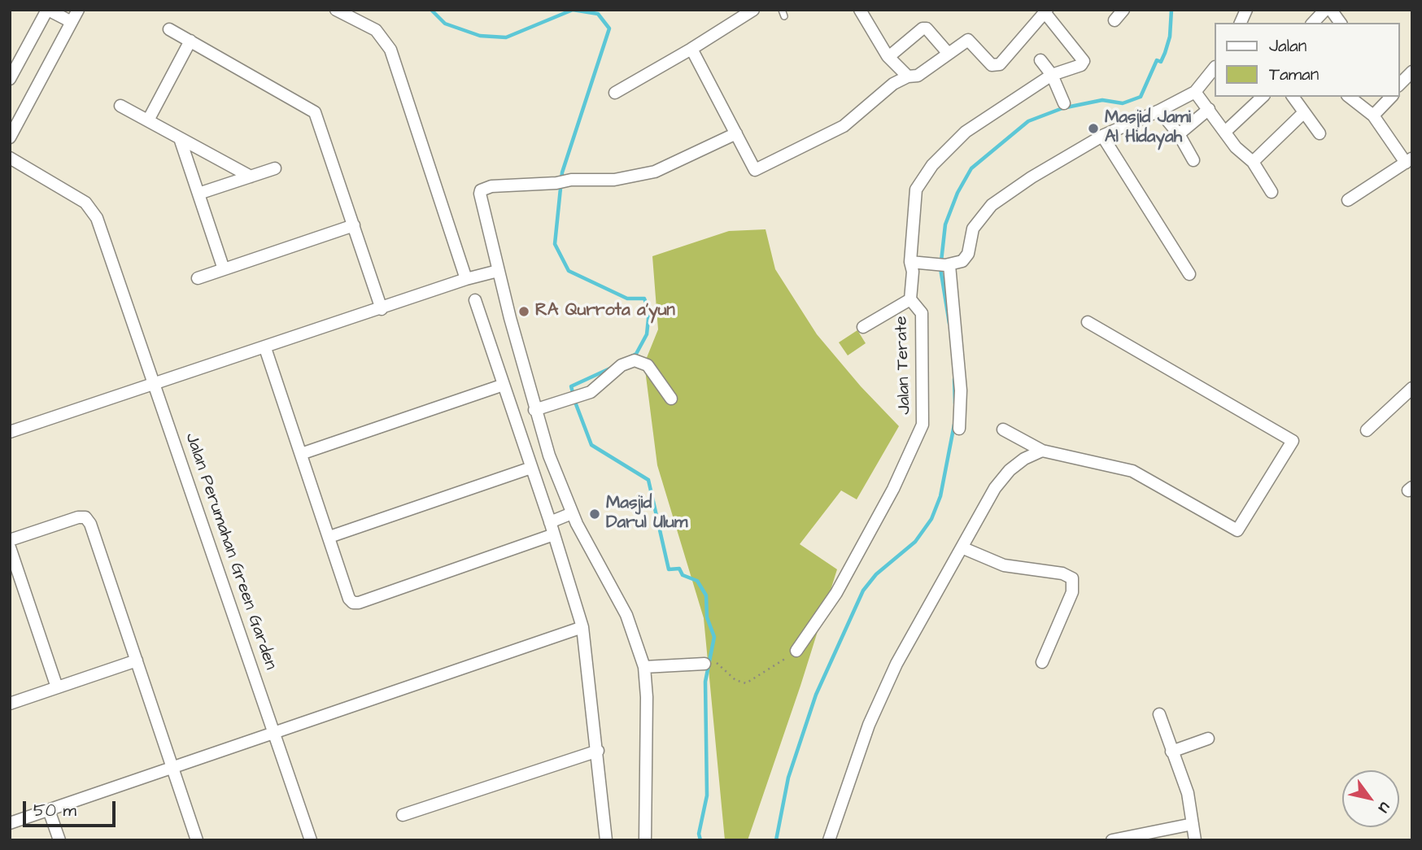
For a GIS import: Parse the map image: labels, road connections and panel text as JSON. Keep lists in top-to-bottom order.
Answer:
{
  "streets": {
    "street": ["Jalan Terate", "Jalan Perumahan Green Garden"]
  },
  "places": ["Masjid Jami Al Hidayah", "RA Qurrota a'yun", "Masjid Darul Ulum"],
  "legend": ["Jalan", "Taman"],
  "scale_bar": "50 m",
  "north": "bottom right"
}
